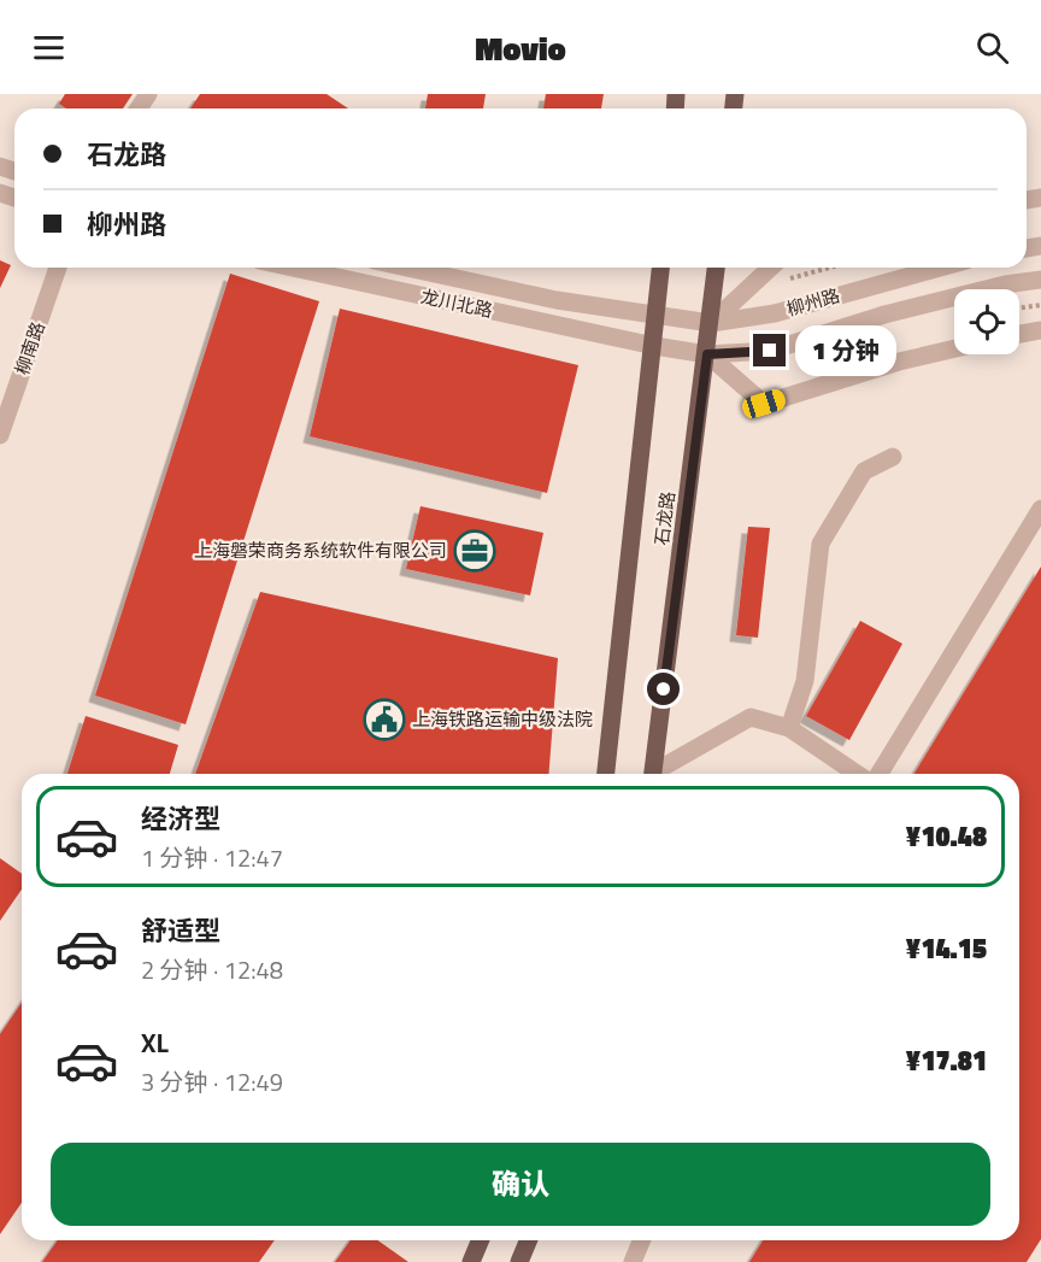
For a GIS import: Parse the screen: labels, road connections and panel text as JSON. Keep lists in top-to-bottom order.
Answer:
{
  "streets": {
    "main road": ["石龙路"],
    "street": ["柳州路", "龙川北路", "柳南路"]
  },
  "crossings": [
    ["柳州路", "龙川北路"],
    ["柳州路", "石龙路"],
    ["龙川北路", "石龙路"]
  ],
  "places": {
    "office": ["上海磐荣商务系统软件有限公司"],
    "public building": ["上海铁路运输中级法院"]
  },
  "page": {
    "header": "Movio",
    "banner": ["石龙路", "柳州路"],
    "bubble": "1 分钟",
    "list": [
      {
        "name": "经济型",
        "note": "1 分钟 · 12:47",
        "value": "¥10.48"
      },
      {
        "name": "舒适型",
        "note": "2 分钟 · 12:48",
        "value": "¥14.15"
      },
      {
        "name": "XL",
        "note": "3 分钟 · 12:49",
        "value": "¥17.81"
      }
    ],
    "buttons": "确认"
  }
}
